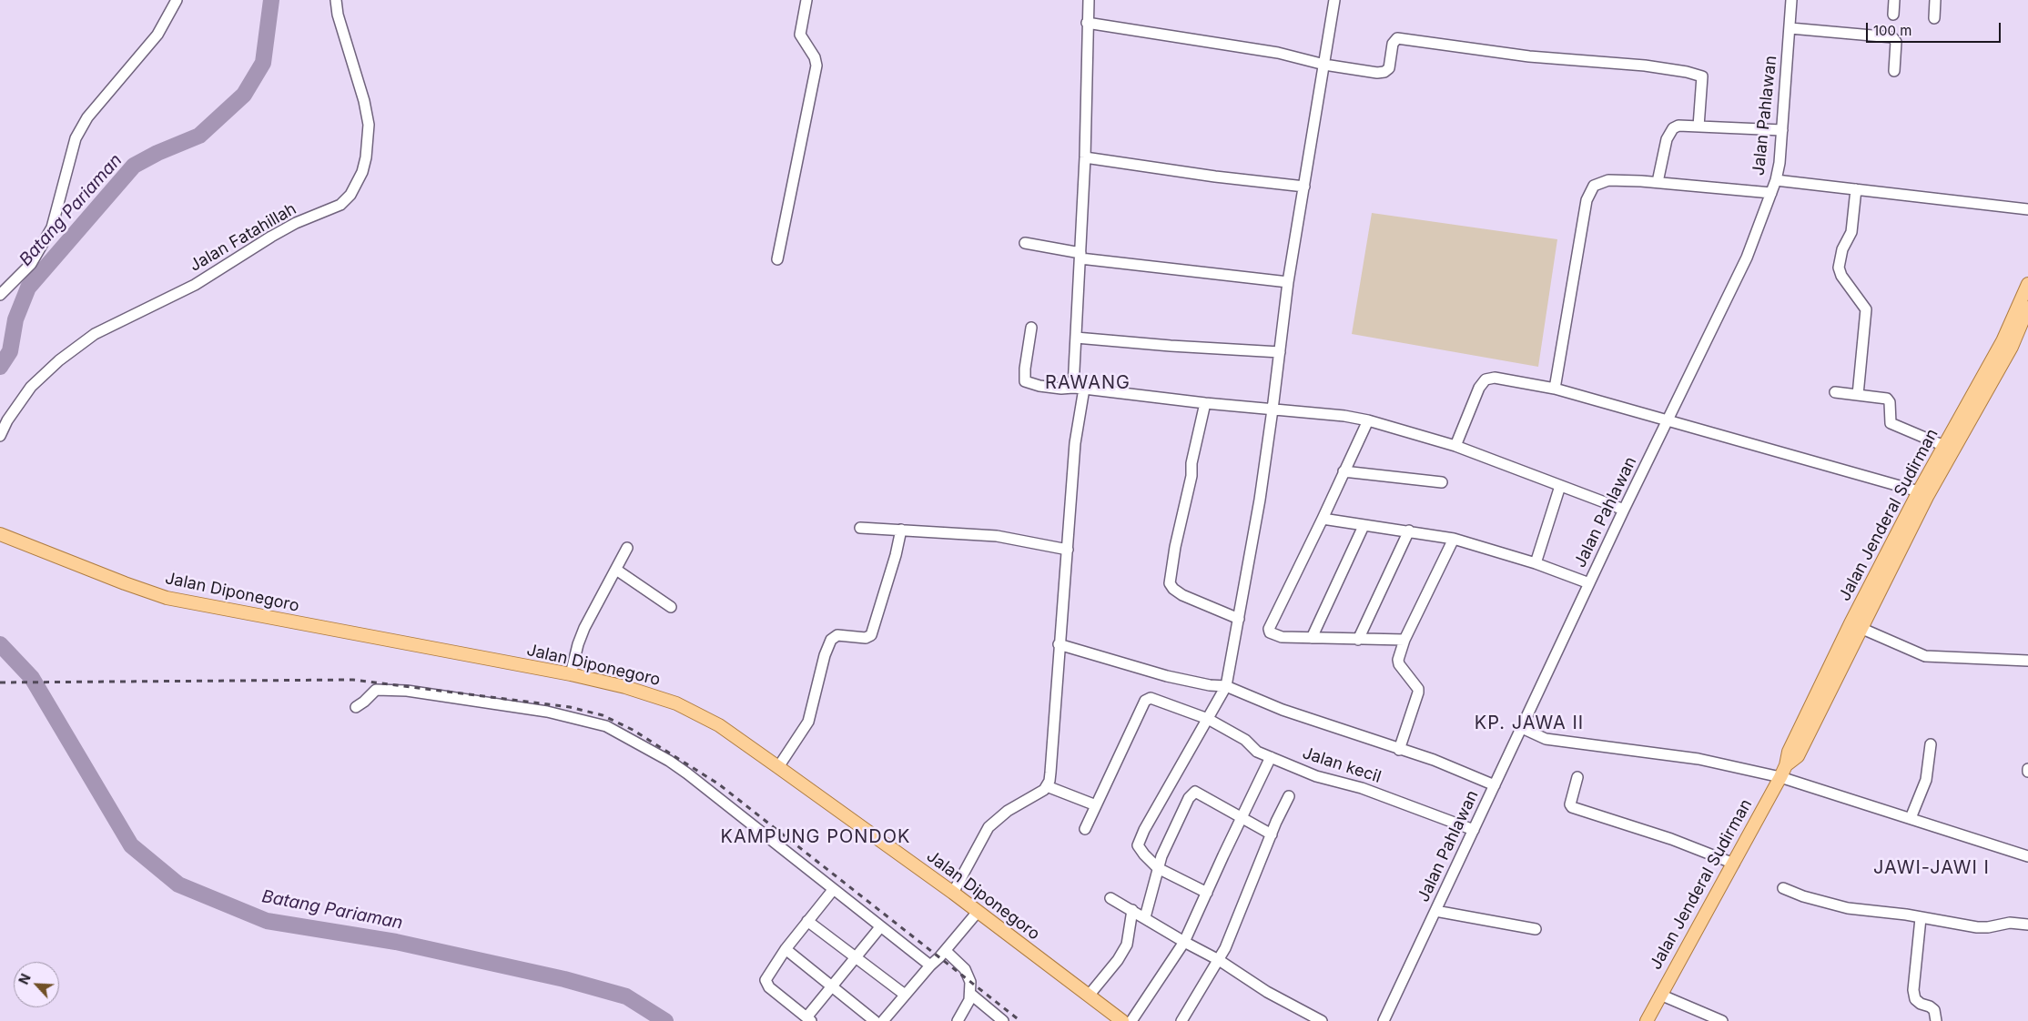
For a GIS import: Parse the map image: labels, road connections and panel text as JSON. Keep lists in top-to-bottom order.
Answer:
{
  "streets": {
    "main road": ["Jalan Jenderal Sudirman", "Jalan Diponegoro"],
    "street": ["Jalan Pahlawan", "Jalan Fatahillah", "Jalan kecil"]
  },
  "crossings": [
    ["Jalan Pahlawan", "Jalan kecil"]
  ],
  "districts": [
    "RAWANG",
    "KP. JAWA II",
    "KAMPUNG PONDOK",
    "JAWI-JAWI I"
  ],
  "water": ["Batang Pariaman"],
  "scale_bar": "100 m",
  "north": "top left"
}
